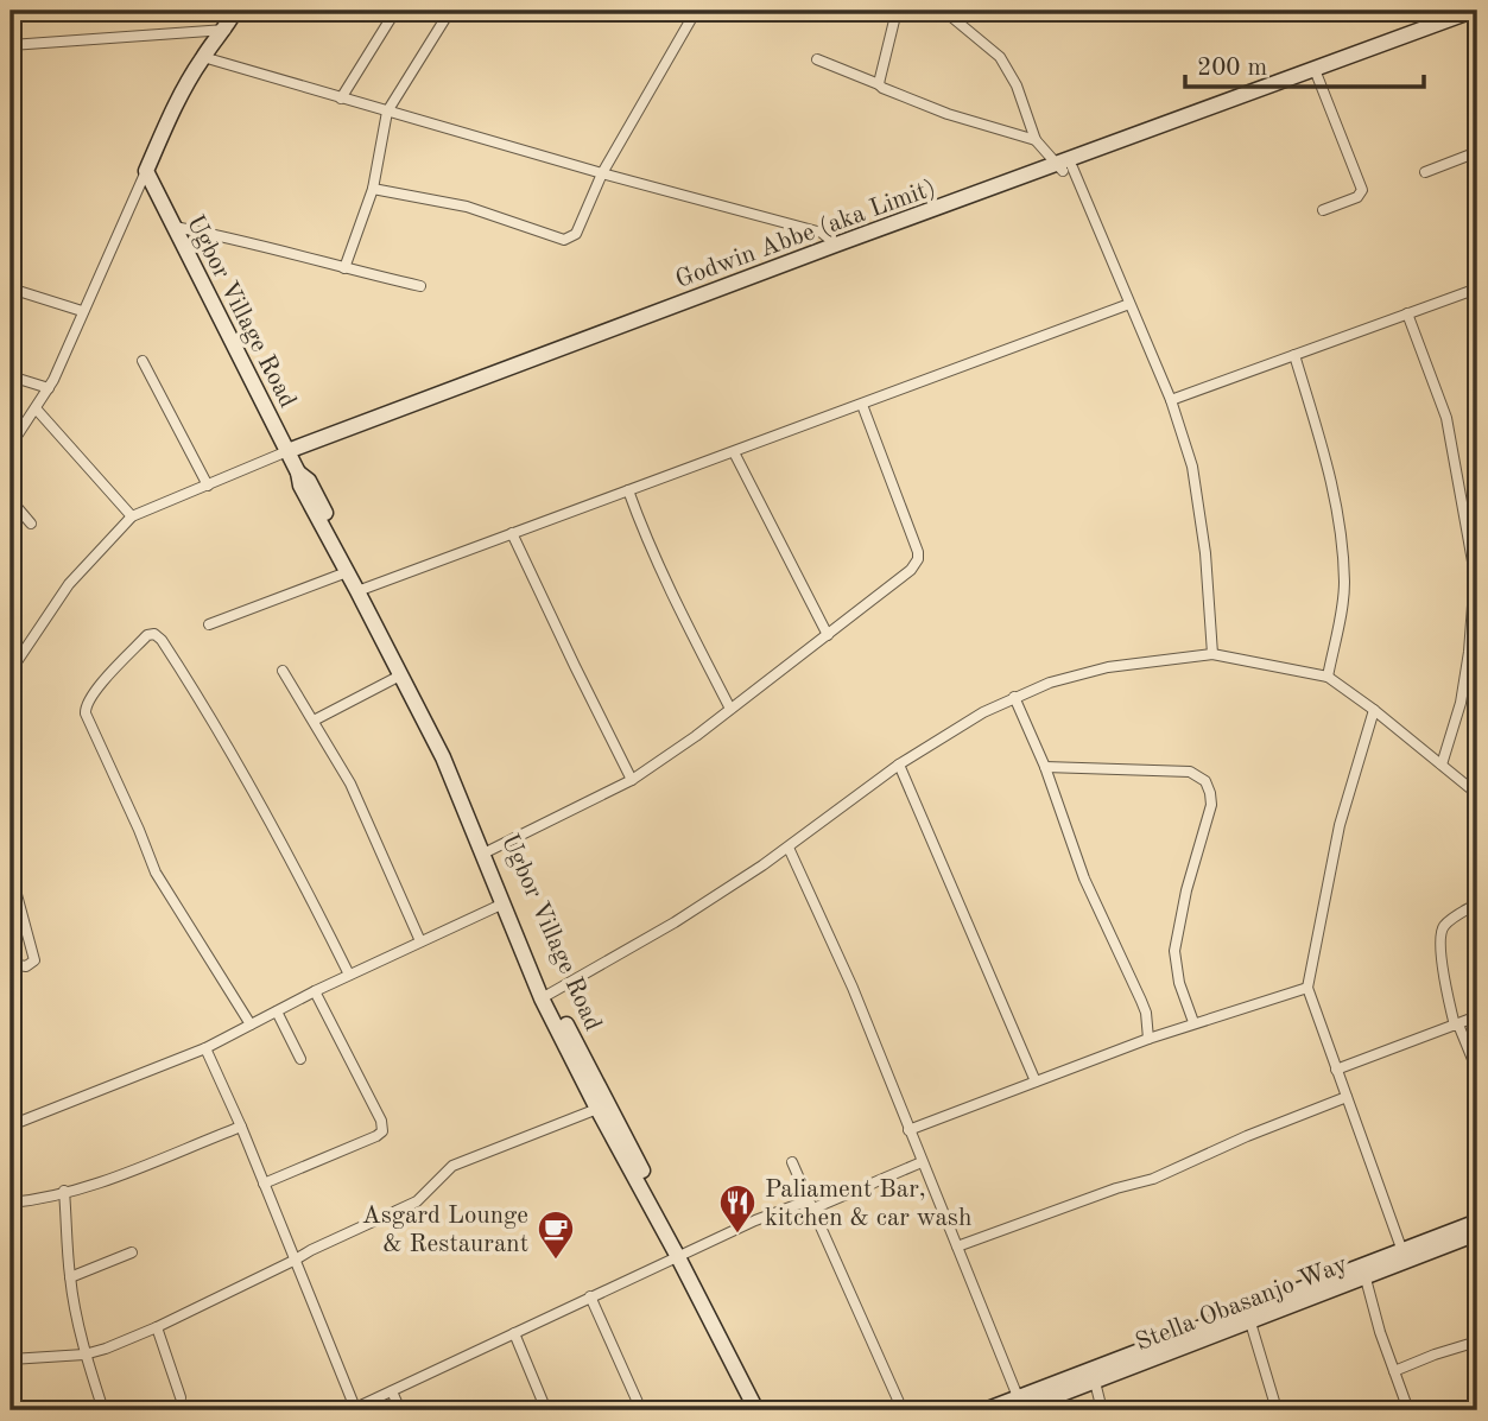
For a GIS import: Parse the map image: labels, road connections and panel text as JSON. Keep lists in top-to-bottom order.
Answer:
{
  "streets": {
    "street": ["Godwin Abbe (aka Limit)", "Ugbor Village Road", "Stella Obasanjo Way"]
  },
  "crossings": [
    ["Godwin Abbe (aka Limit)", "Ugbor Village Road"]
  ],
  "places": {
    "restaurant": ["Paliament Bar, kitchen & car wash"],
    "cafe": ["Asgard Lounge & Restaurant"]
  },
  "scale_bar": "200 m"
}
